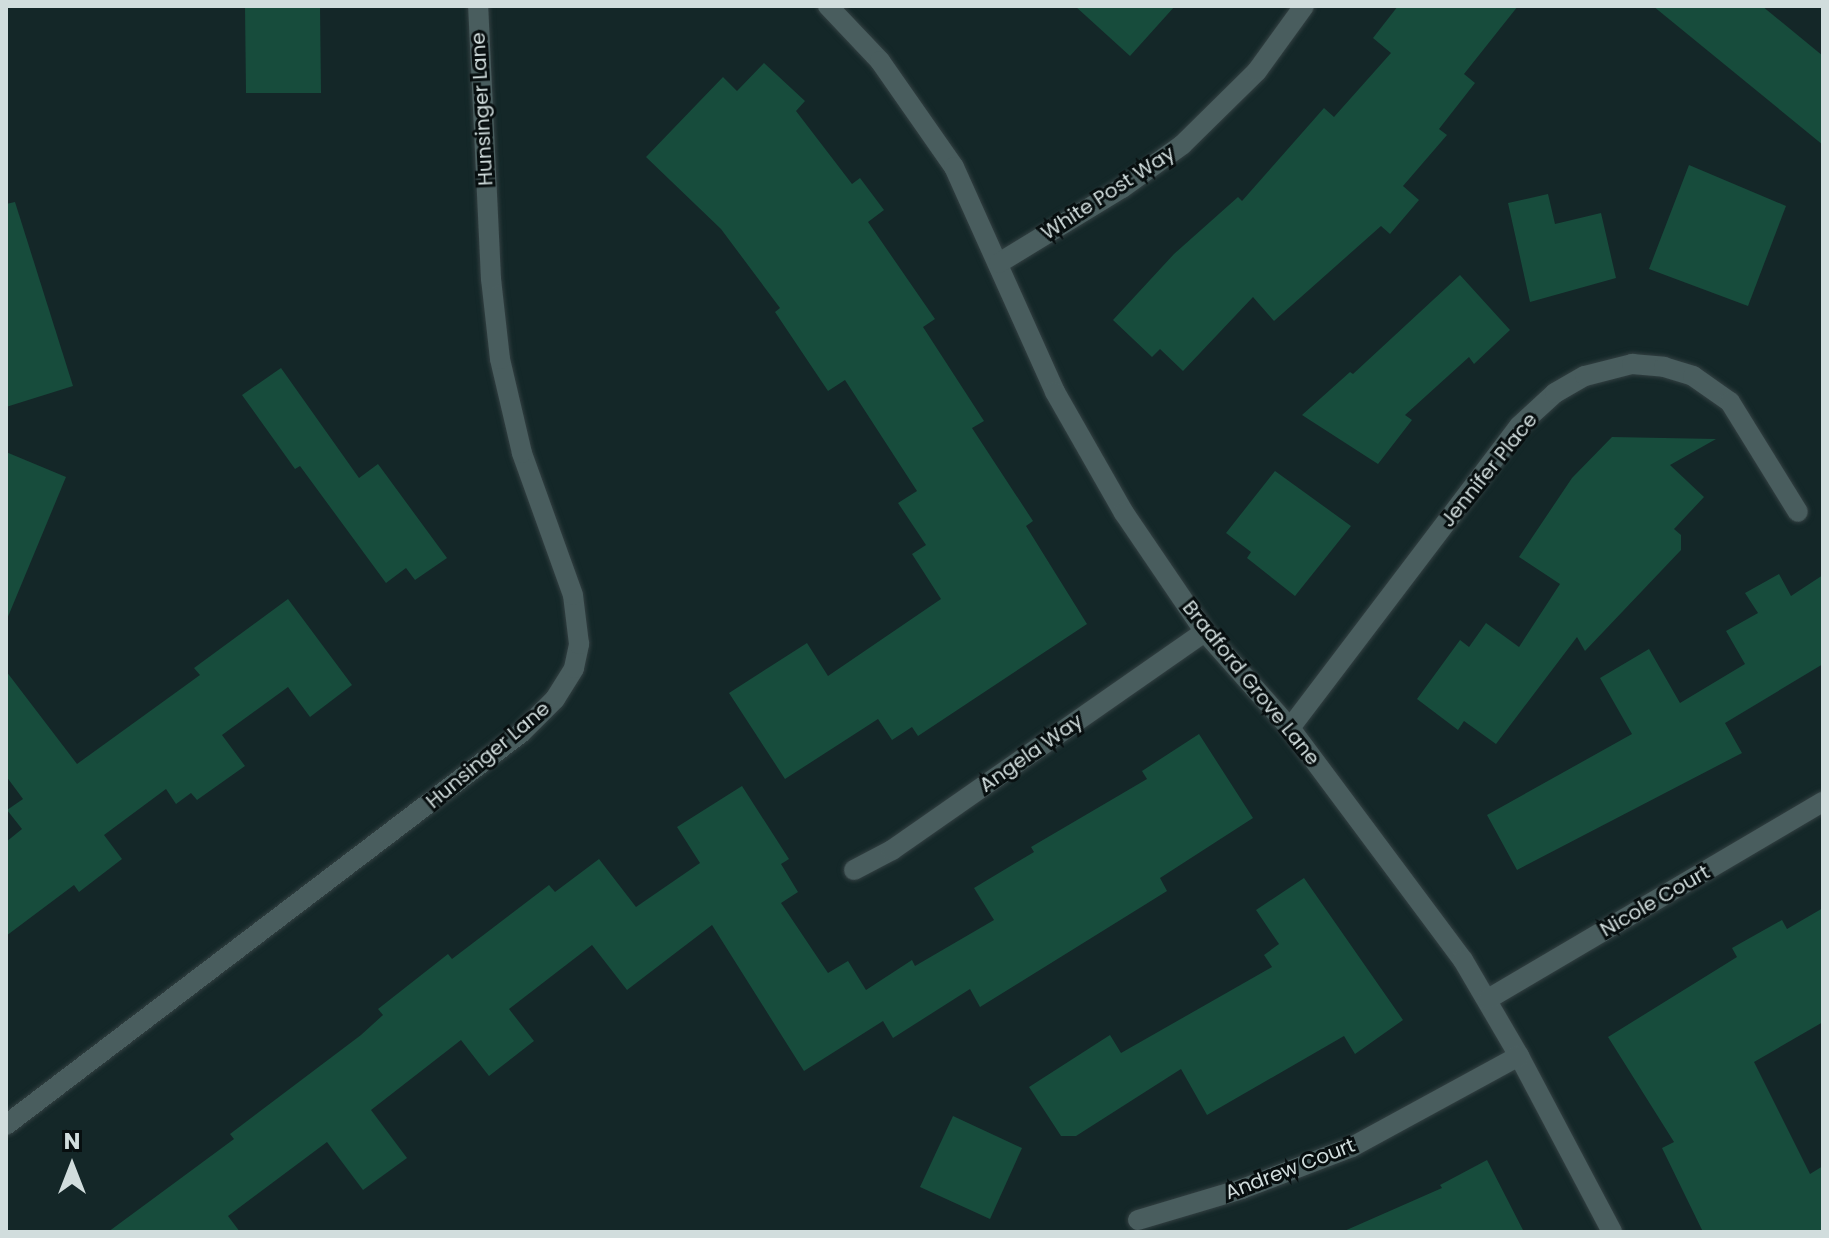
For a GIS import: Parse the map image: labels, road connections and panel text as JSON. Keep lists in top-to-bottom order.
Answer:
{
  "streets": {
    "street": [
      "Hunsinger Lane",
      "White Post Way",
      "Jennifer Place",
      "Bradford Grove Lane",
      "Angela Way",
      "Nicole Court",
      "Andrew Court"
    ]
  },
  "crossings": [
    ["White Post Way", "Bradford Grove Lane"],
    ["Jennifer Place", "Bradford Grove Lane"],
    ["Bradford Grove Lane", "Angela Way"],
    ["Bradford Grove Lane", "Nicole Court"],
    ["Bradford Grove Lane", "Andrew Court"]
  ],
  "north": "top"
}
